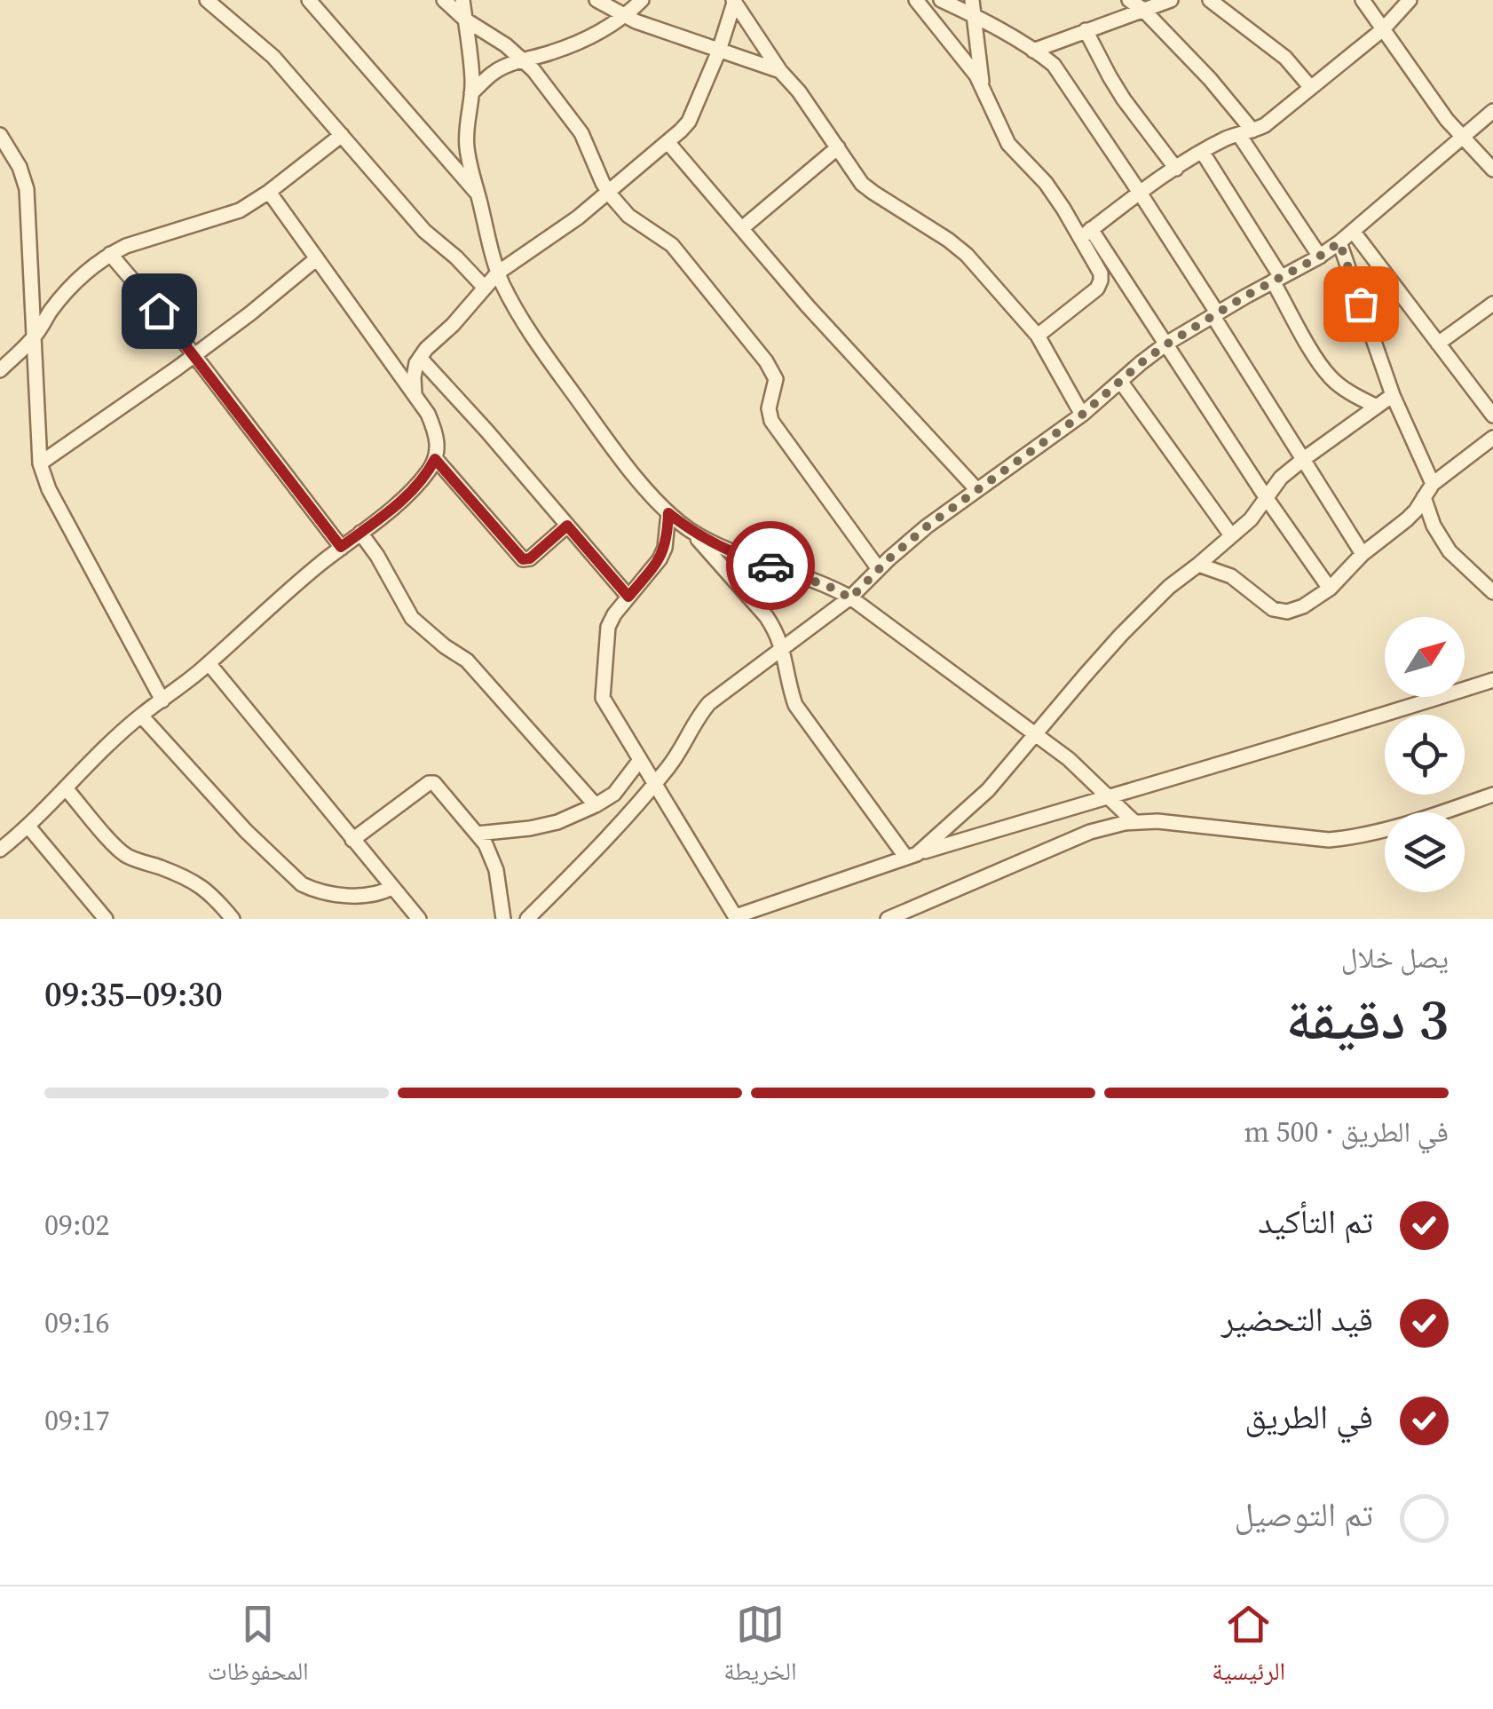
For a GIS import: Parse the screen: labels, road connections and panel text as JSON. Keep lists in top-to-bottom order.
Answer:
{
  "north": "top right",
  "page": {
    "heading": ["3 دقيقة", "يصل خلال", "09:30–09:35"],
    "bar": "في الطريق · 500 m",
    "list": [
      ["تم التأكيد", "09:02"],
      ["قيد التحضير", "09:16"],
      ["في الطريق", "09:17"],
      "تم التوصيل"
    ],
    "tabs": ["الرئيسية", "الخريطة", "المحفوظات"]
  }
}
